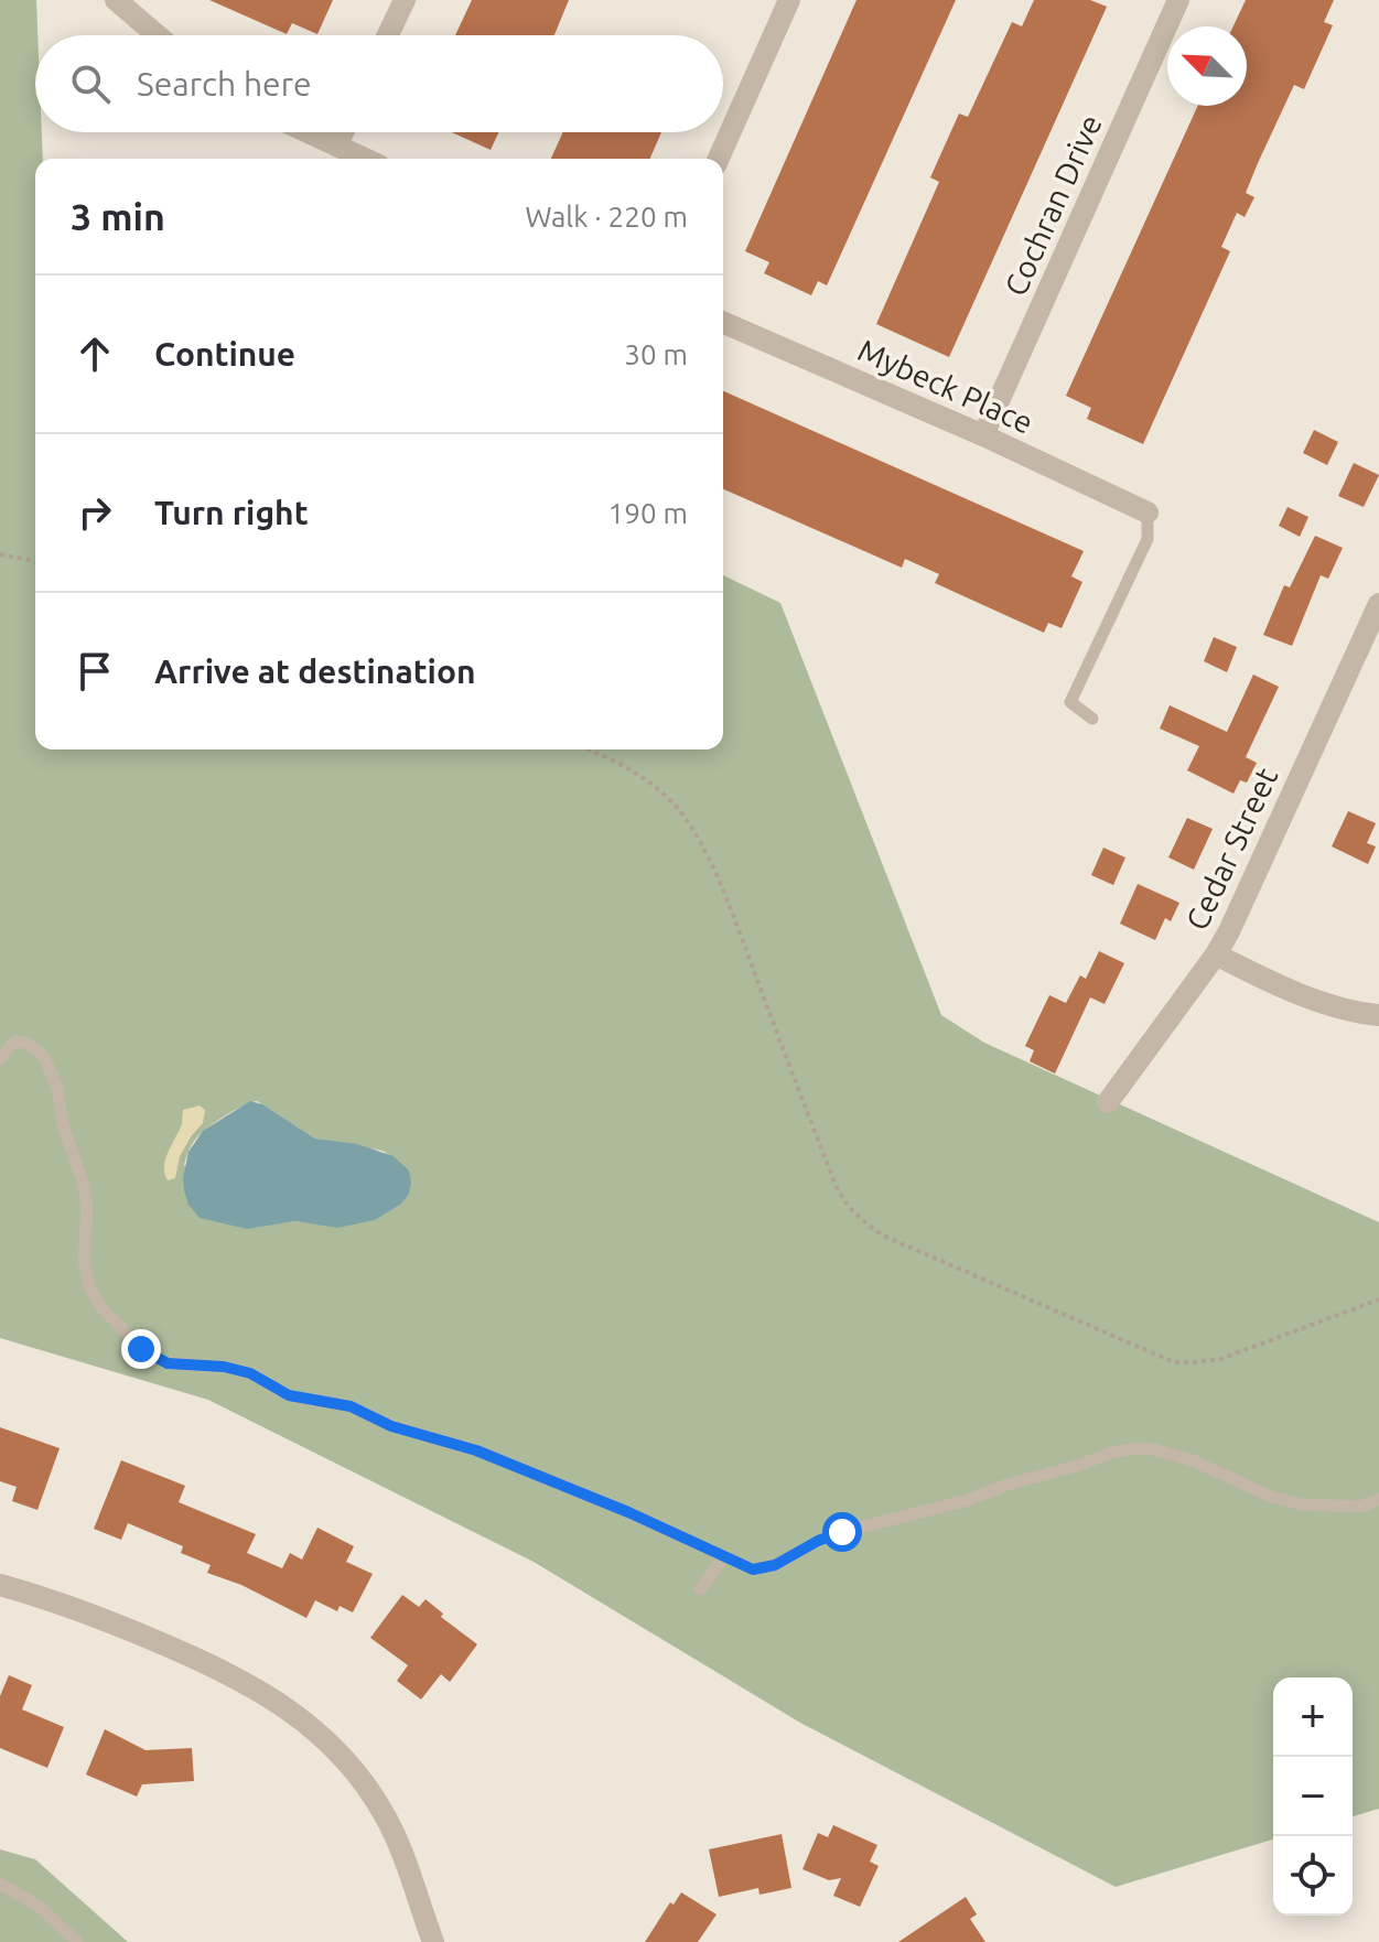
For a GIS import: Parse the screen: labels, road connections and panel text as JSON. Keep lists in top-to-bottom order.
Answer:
{
  "streets": {
    "street": ["Cochran Drive", "Mybeck Place", "Cedar Street"]
  },
  "crossings": [
    ["Cochran Drive", "Mybeck Place"]
  ],
  "north": "top left",
  "page": {
    "search": "Search here",
    "heading": ["3 min", "Walk · 220 m"],
    "list": [
      ["Continue", "30 m"],
      ["Turn right", "190 m"],
      "Arrive at destination"
    ],
    "map_buttons": ["+", "−"]
  }
}
